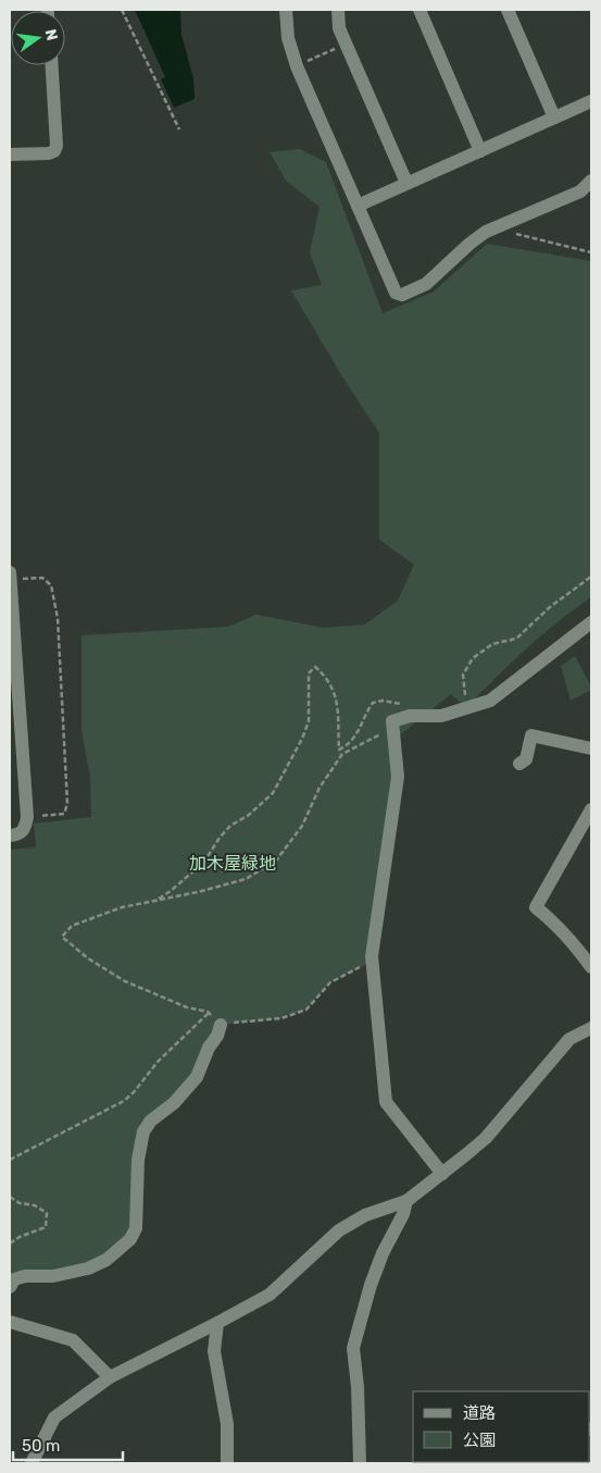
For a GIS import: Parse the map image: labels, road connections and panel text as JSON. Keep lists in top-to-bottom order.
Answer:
{
  "parks": ["加木屋緑地"],
  "legend": ["道路", "公園"],
  "scale_bar": "50 m",
  "north": "right"
}
